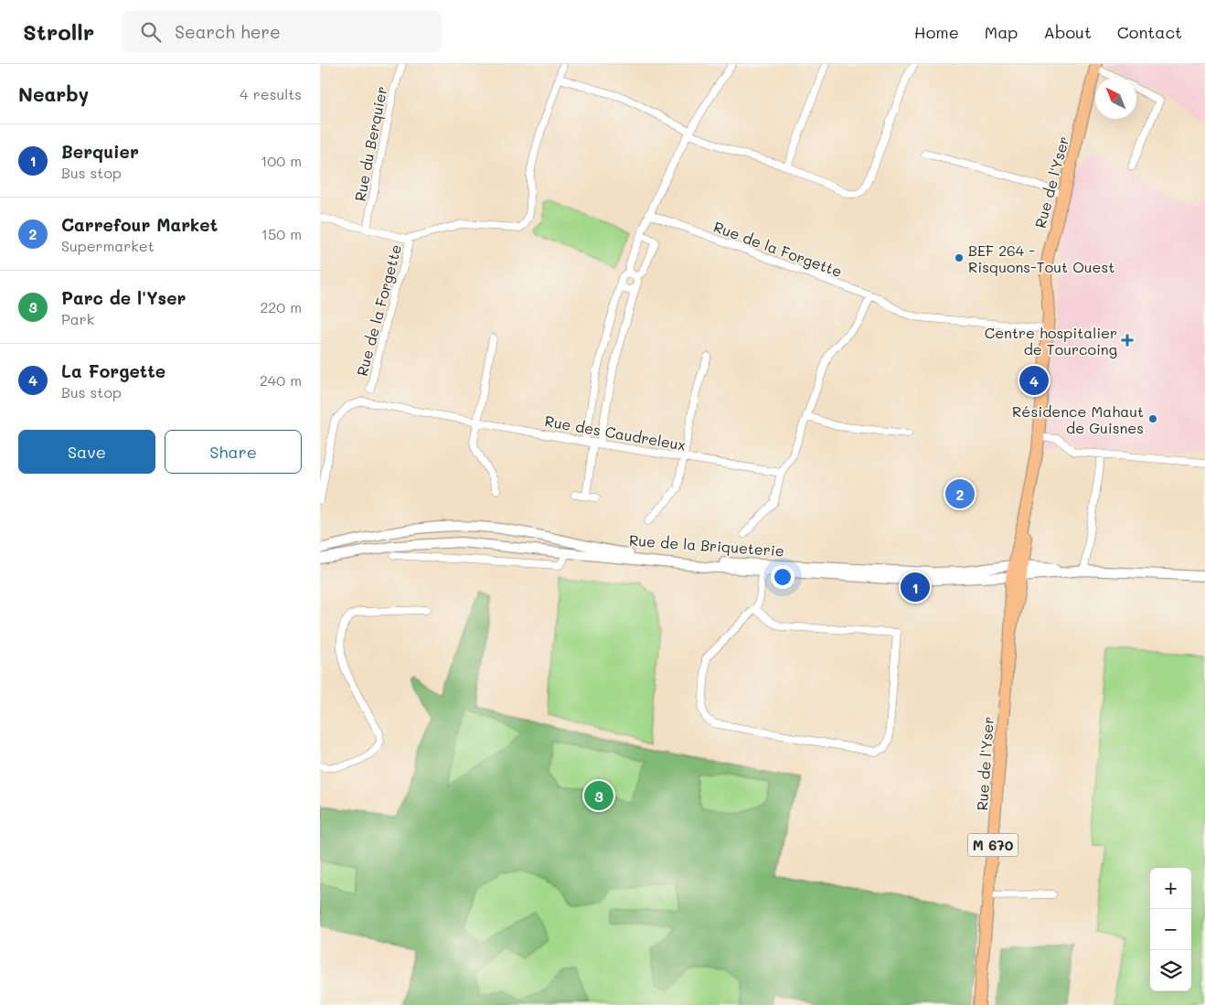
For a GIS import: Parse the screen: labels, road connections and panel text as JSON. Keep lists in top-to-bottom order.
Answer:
{
  "streets": {
    "main road": ["Rue de l'Yser", "M 670"],
    "street": [
      "Rue du Berquier",
      "Rue de la Forgette",
      "Rue des Caudreleux",
      "Rue de la Briqueterie"
    ]
  },
  "crossings": [
    ["Rue de l'Yser", "Rue de la Forgette"],
    ["Rue de l'Yser", "Rue de la Briqueterie"]
  ],
  "places": {
    "other": ["BEF 264 - Risquons-Tout Ouest", "Résidence Mahaut de Guisnes"],
    "health": ["Centre hospitalier de Tourcoing"]
  },
  "north": "top left",
  "page": {
    "header": "Strollr",
    "search": "Search here",
    "nav": [
      "Home",
      "Map",
      "About",
      "Contact"
    ],
    "heading": ["Nearby", "4 results"],
    "list": [
      {
        "mark": "1",
        "name": "Berquier",
        "note": "Bus stop",
        "value": "100 m"
      },
      {
        "mark": "2",
        "name": "Carrefour Market",
        "note": "Supermarket",
        "value": "150 m"
      },
      {
        "mark": "3",
        "name": "Parc de l'Yser",
        "note": "Park",
        "value": "220 m"
      },
      {
        "mark": "4",
        "name": "La Forgette",
        "note": "Bus stop",
        "value": "240 m"
      }
    ],
    "pins": [
      "4",
      "2",
      "1",
      "3"
    ],
    "buttons": ["Save", "Share"],
    "map_buttons": ["+", "−"]
  }
}
